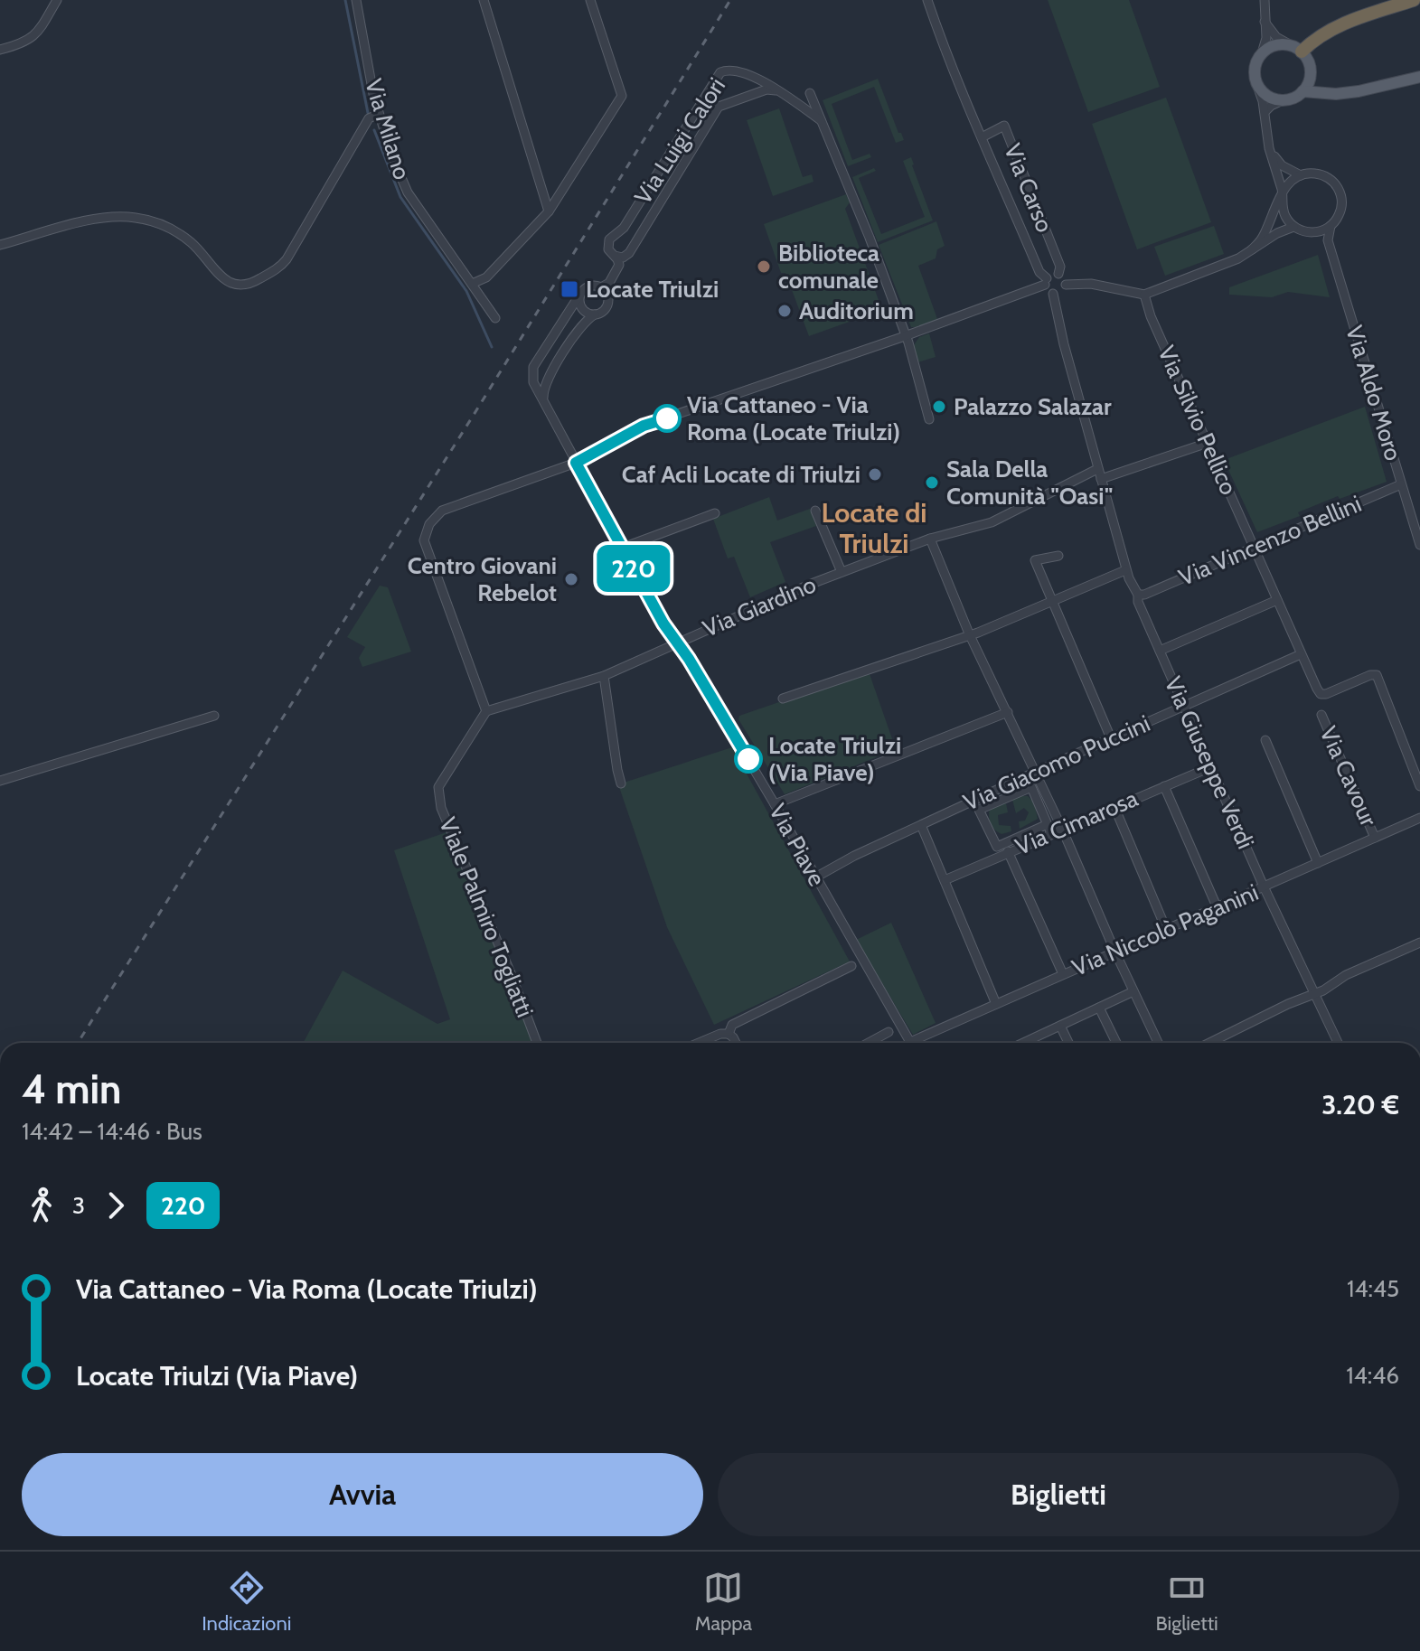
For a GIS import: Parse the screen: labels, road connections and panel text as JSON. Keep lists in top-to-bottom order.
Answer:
{
  "streets": {
    "street": [
      "Via Milano",
      "Via Luigi Calori",
      "Via Carso",
      "Via Aldo Moro",
      "Via Silvio Pellico",
      "Via Vincenzo Bellini",
      "Via Giardino",
      "Via Giacomo Puccini",
      "Via Giuseppe Verdi",
      "Via Cavour",
      "Via Cimarosa",
      "Via Piave",
      "Viale Palmiro Togliatti",
      "Via Niccolò Paganini"
    ]
  },
  "crossings": [
    ["Via Carso", "Via Giuseppe Verdi"],
    ["Via Aldo Moro", "Via Vincenzo Bellini"],
    ["Via Silvio Pellico", "Via Vincenzo Bellini"],
    ["Via Silvio Pellico", "Via Giacomo Puccini"],
    ["Via Vincenzo Bellini", "Via Giuseppe Verdi"],
    ["Via Giardino", "Via Giuseppe Verdi"],
    ["Via Giardino", "Via Piave"],
    ["Via Giardino", "Viale Palmiro Togliatti"],
    ["Via Giacomo Puccini", "Via Giuseppe Verdi"],
    ["Via Giacomo Puccini", "Via Piave"],
    ["Via Giuseppe Verdi", "Via Cimarosa"],
    ["Via Giuseppe Verdi", "Via Niccolò Paganini"],
    ["Via Cavour", "Via Niccolò Paganini"]
  ],
  "districts": ["Locate di Triulzi"],
  "places": {
    "other": [
      "Biblioteca comunale",
      "Auditorium",
      "Palazzo Salazar",
      "Via Cattaneo - Via Roma (Locate Triulzi)",
      "Caf Acli Locate di Triulzi",
      "Sala Della Comunità \"Oasi\"",
      "Centro Giovani Rebelot",
      "Locate Triulzi (Via Piave)"
    ],
    "transit": ["Locate Triulzi"]
  },
  "lines": ["bus line 220"],
  "page": {
    "on_map": "220",
    "heading": ["4 min", "14:42 – 14:46 · Bus", "3.20 €"],
    "legs": ["3", "220"],
    "list": [
      {
        "name": "Via Cattaneo - Via Roma (Locate Triulzi)",
        "value": "14:45"
      },
      {
        "name": "Locate Triulzi (Via Piave)",
        "value": "14:46"
      }
    ],
    "buttons": ["Avvia", "Biglietti"],
    "tabs": ["Indicazioni", "Mappa", "Biglietti"]
  }
}
